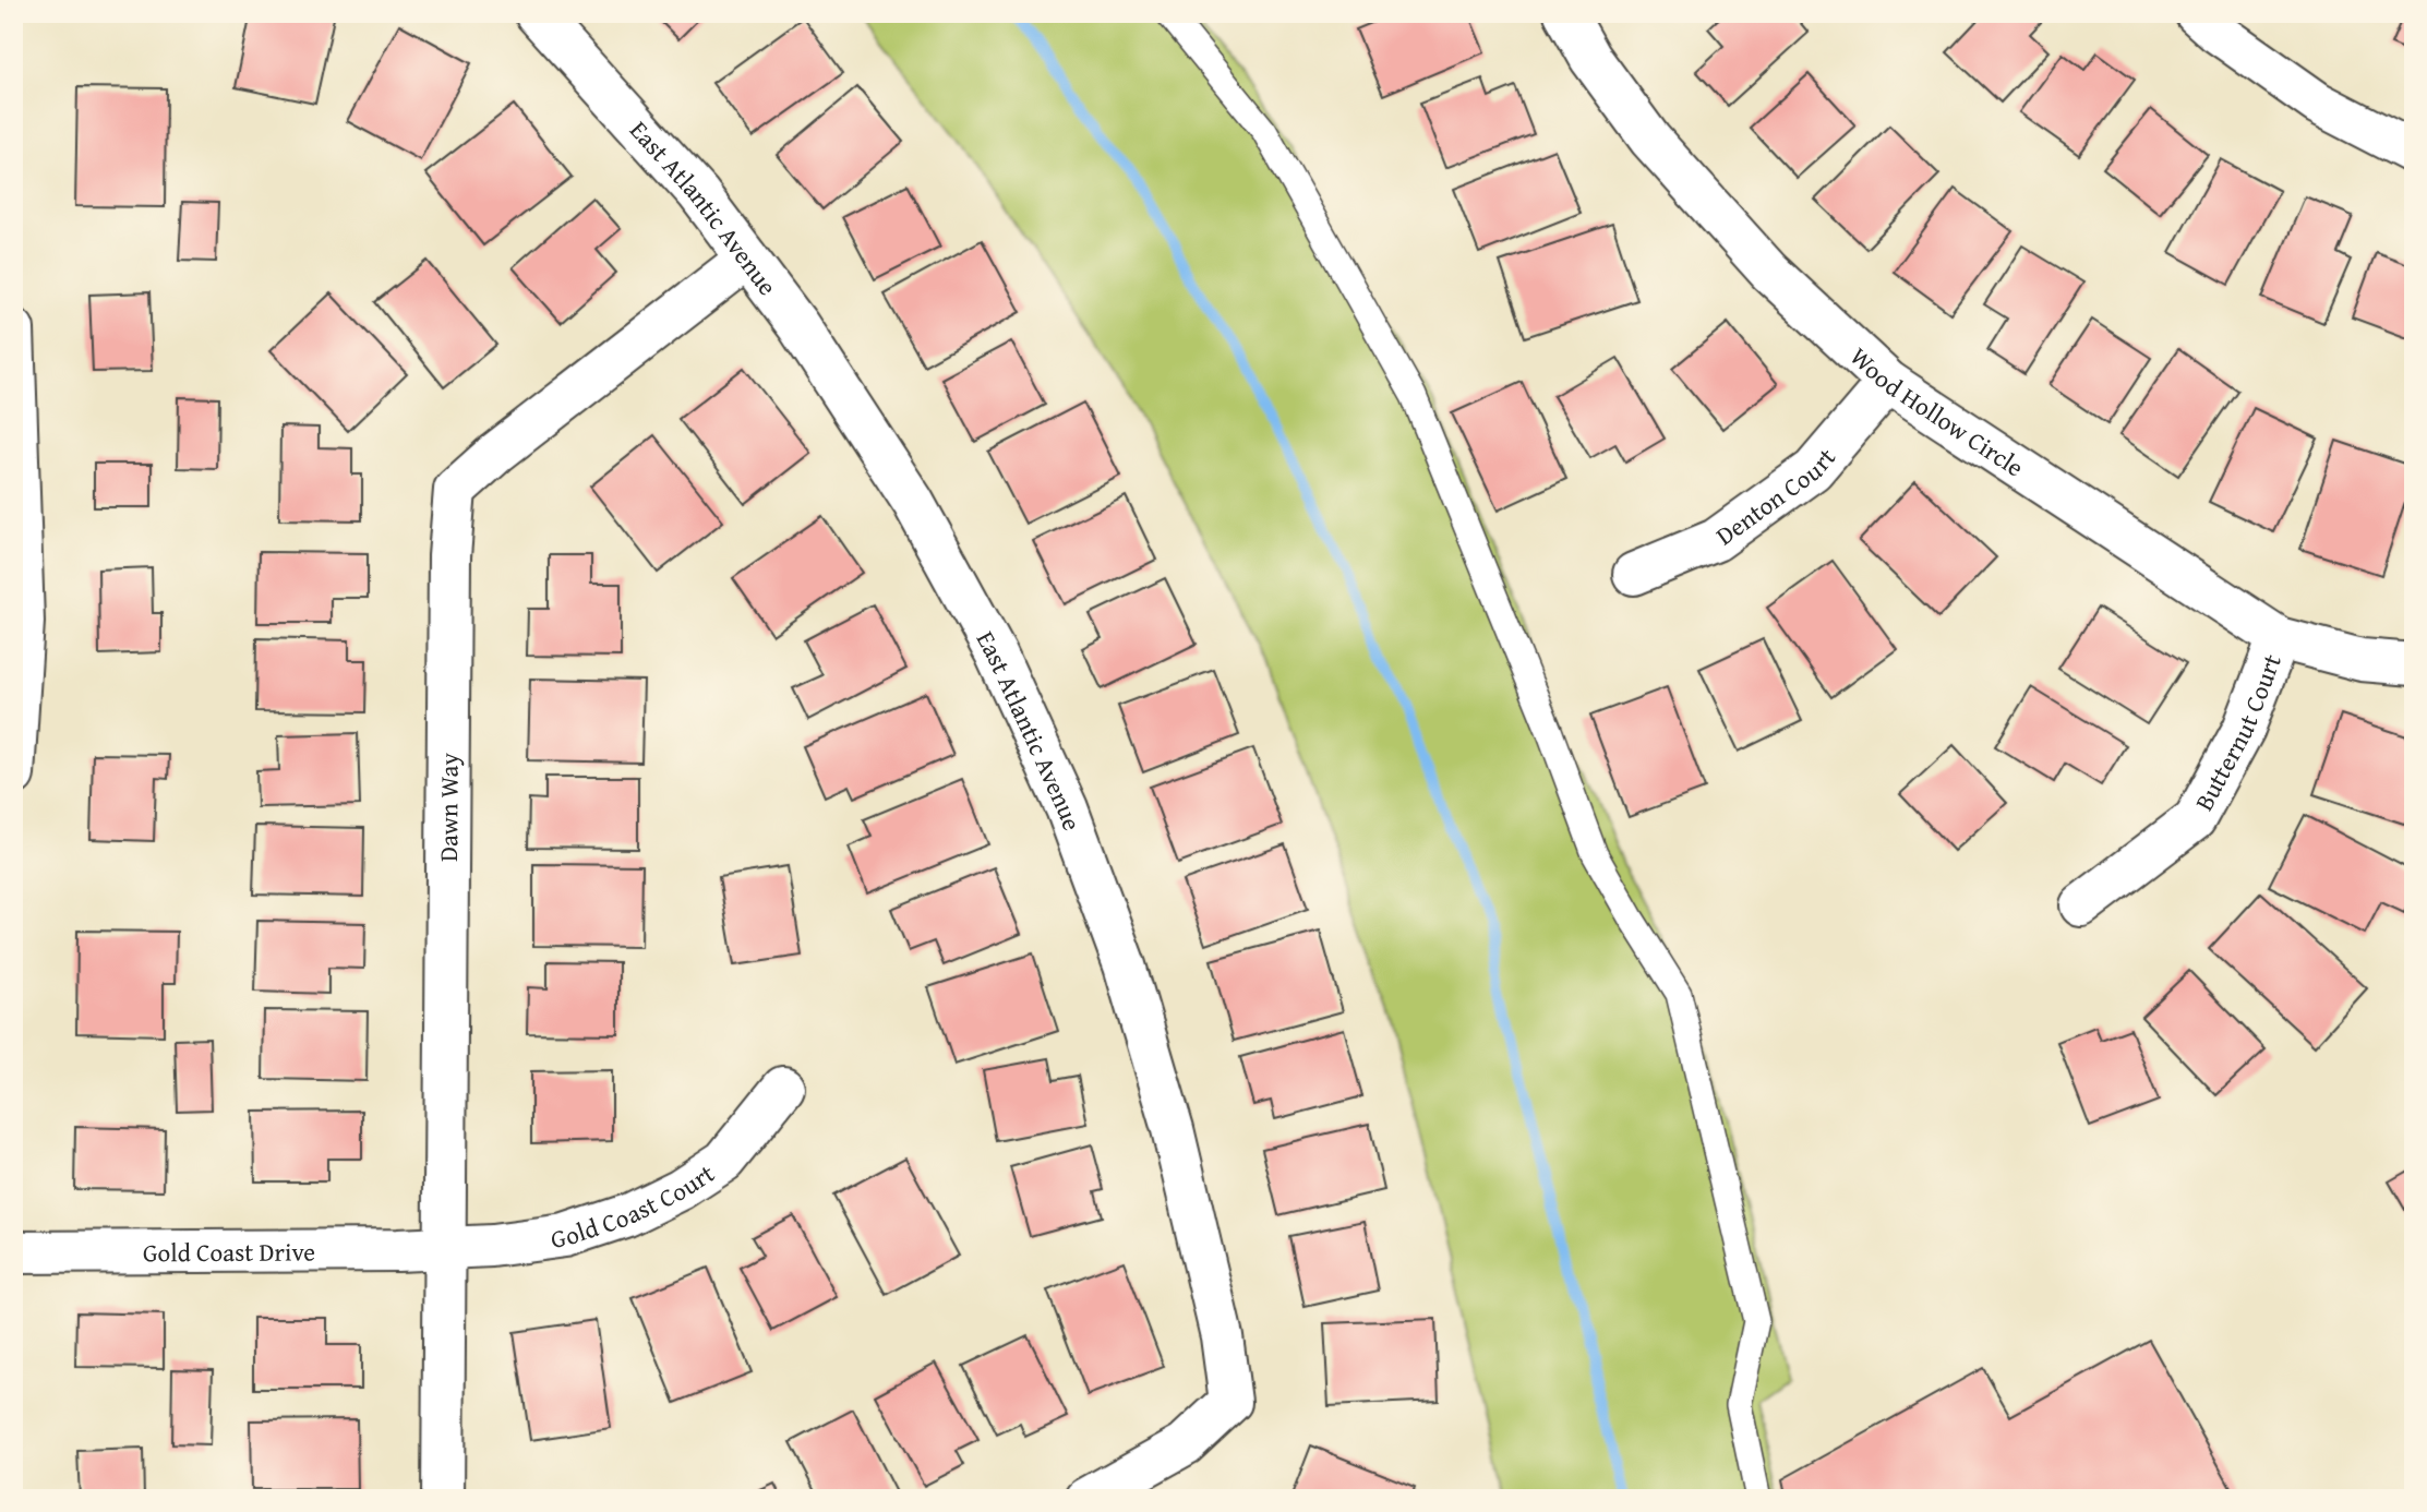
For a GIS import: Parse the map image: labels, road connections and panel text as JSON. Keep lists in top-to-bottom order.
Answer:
{
  "streets": {
    "street": [
      "East Atlantic Avenue",
      "Wood Hollow Circle",
      "Denton Court",
      "Butternut Court",
      "Dawn Way",
      "Gold Coast Court",
      "Gold Coast Drive"
    ]
  },
  "crossings": [
    ["East Atlantic Avenue", "Dawn Way"],
    ["Wood Hollow Circle", "Denton Court"],
    ["Wood Hollow Circle", "Butternut Court"],
    ["Dawn Way", "Gold Coast Court"],
    ["Dawn Way", "Gold Coast Drive"],
    ["Gold Coast Court", "Gold Coast Drive"]
  ]
}
